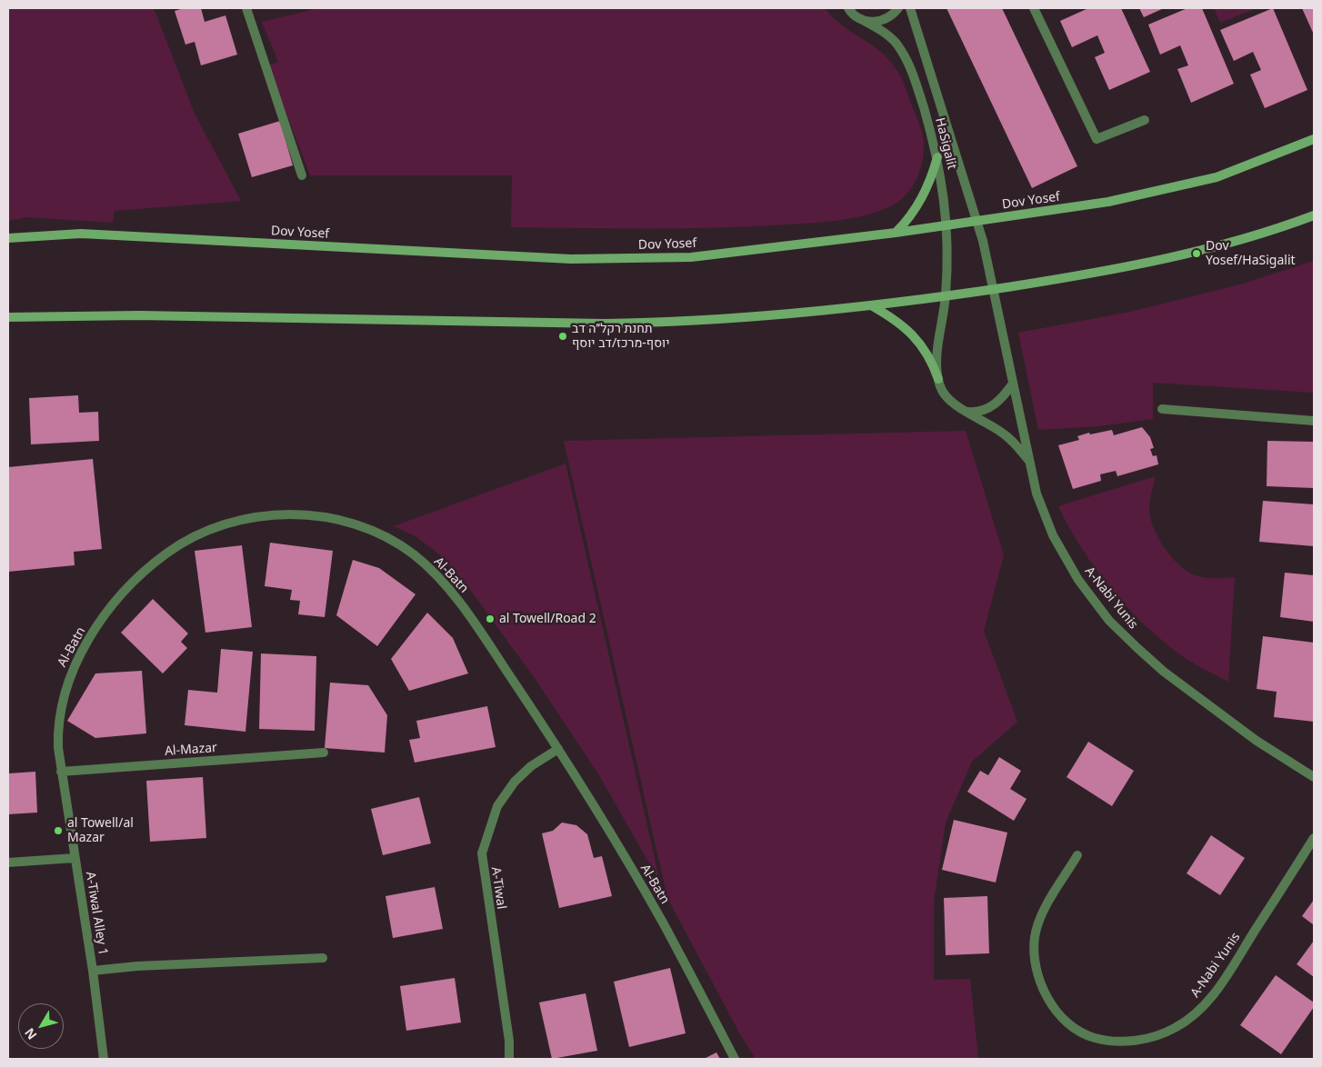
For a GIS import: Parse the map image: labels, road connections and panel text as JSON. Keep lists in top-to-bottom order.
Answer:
{
  "streets": {
    "main road": ["Dov Yosef"],
    "street": [
      "HaSigalit",
      "Al-Batn",
      "A-Nabi Yunis",
      "Al-Mazar",
      "A-Tiwal",
      "A-Tiwal Alley 1"
    ]
  },
  "crossings": [
    ["HaSigalit", "Dov Yosef"],
    ["HaSigalit", "A-Nabi Yunis"],
    ["Dov Yosef", "A-Nabi Yunis"],
    ["Al-Batn", "Al-Mazar"],
    ["Al-Batn", "A-Tiwal"],
    ["Al-Batn", "A-Tiwal Alley 1"],
    ["Al-Mazar", "A-Tiwal Alley 1"]
  ],
  "places": [
    "Dov Yosef/HaSigalit",
    "תחנת רקל״ה דב יוסף-מרכז/דב יוסף",
    "al Towell/Road 2",
    "al Towell/al Mazar"
  ],
  "north": "bottom left"
}
